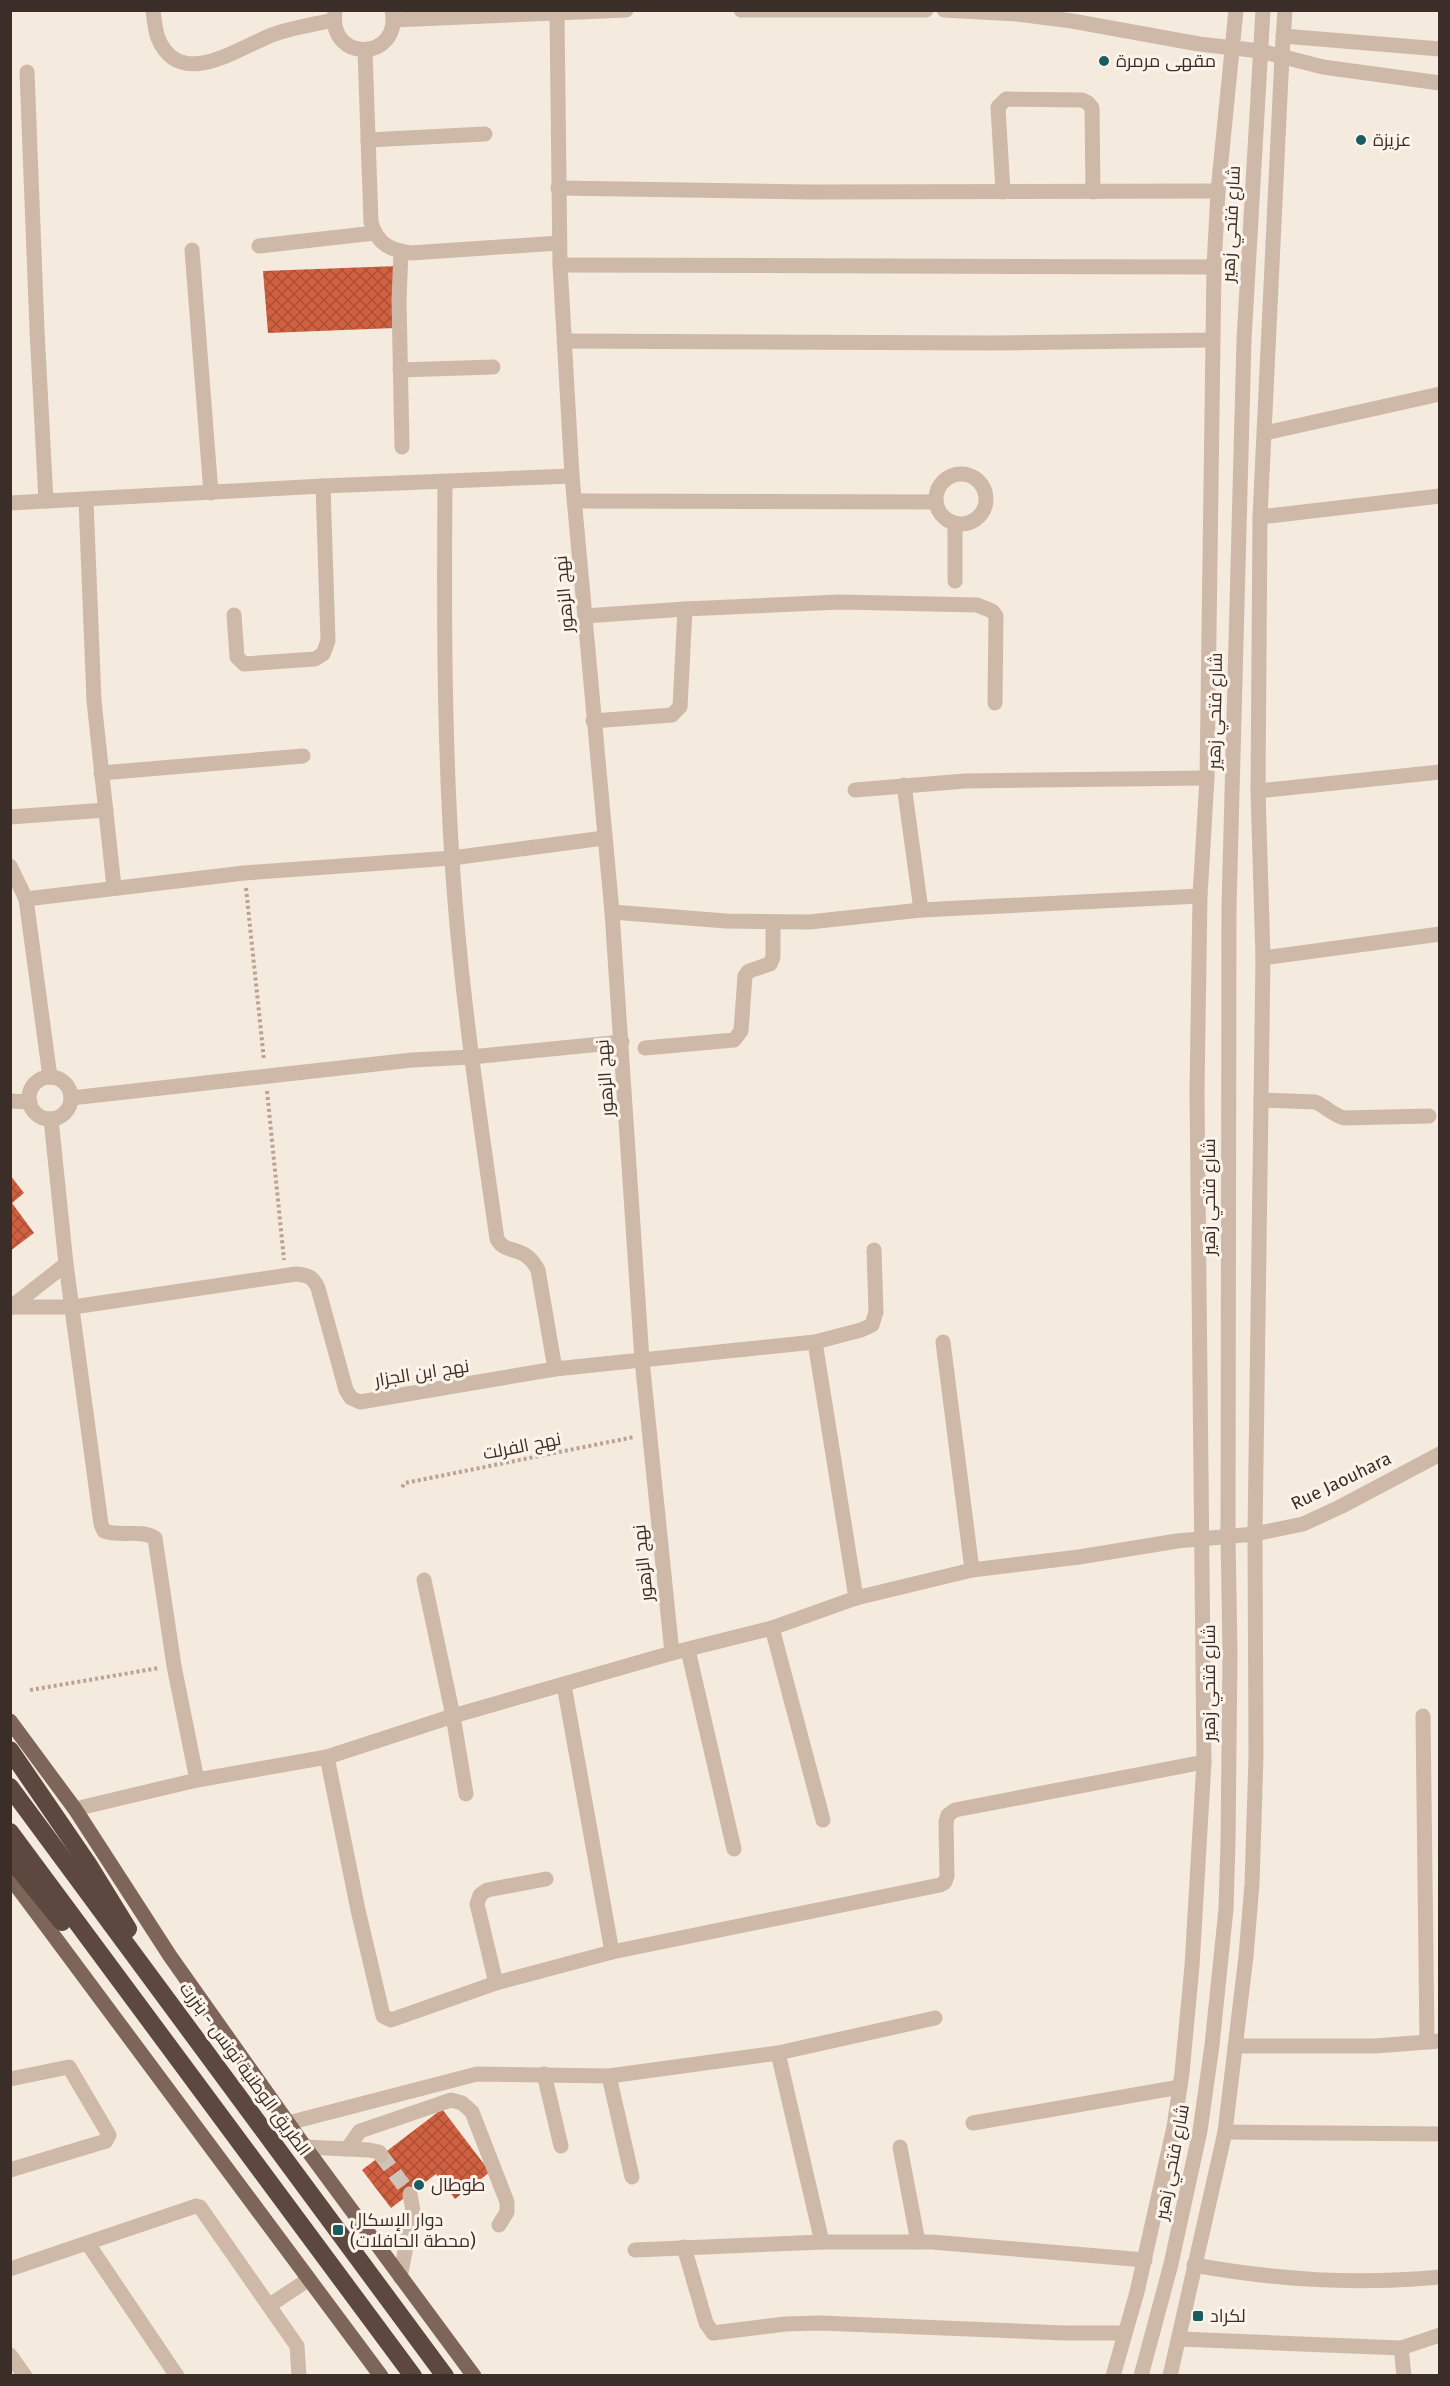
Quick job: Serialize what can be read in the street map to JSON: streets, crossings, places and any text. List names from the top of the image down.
{
  "streets": {
    "highway": ["الطريق الوطنية تونس - بنزرت"],
    "street": [
      "شارع فتحي زهير",
      "نهج الزهور",
      "نهج ابن الجزار",
      "Rue Jaouhara"
    ],
    "path": ["نهج الفرلت"]
  },
  "crossings": [
    ["شارع فتحي زهير", "Rue Jaouhara"],
    ["نهج الزهور", "نهج ابن الجزار"],
    ["نهج الزهور", "نهج الفرلت"],
    ["نهج الزهور", "Rue Jaouhara"]
  ],
  "places": {
    "other": ["مقهى مرمرة", "عزيزة", "طوطال"],
    "transit": ["دوار الإسكال (محطة الحافلات)", "لكراد"]
  }
}
